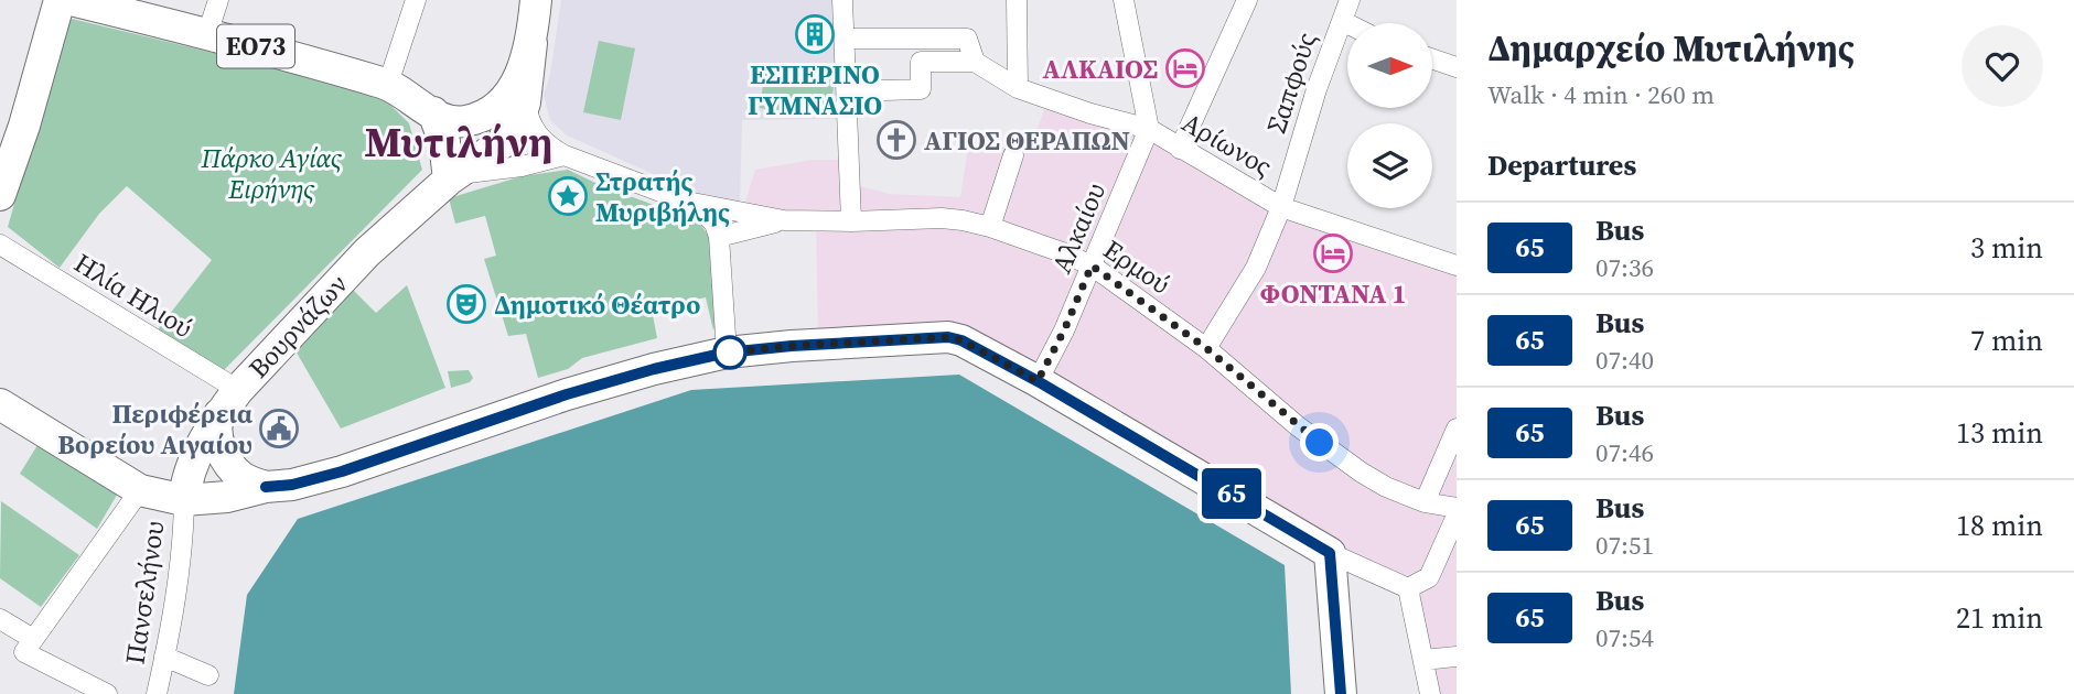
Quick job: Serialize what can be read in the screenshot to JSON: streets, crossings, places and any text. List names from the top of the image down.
{
  "streets": {
    "main road": ["ΕΟ73", "Βουρνάζων"],
    "street": [
      "Σαπφούς",
      "Αρίωνος",
      "Αλκαίου",
      "Ερμού",
      "Ηλία Ηλιού",
      "Πανσελήνου"
    ]
  },
  "crossings": [
    ["Σαπφούς", "Αρίωνος"],
    ["Σαπφούς", "Ερμού"],
    ["Αρίωνος", "Αλκαίου"],
    ["Αλκαίου", "Ερμού"],
    ["Ηλία Ηλιού", "Βουρνάζων"],
    ["Βουρνάζων", "Πανσελήνου"]
  ],
  "districts": ["Μυτιλήνη"],
  "parks": ["Πάρκο Αγίας Ειρήνης"],
  "places": {
    "building": ["ΕΣΠΕΡΙΝΟ ΓΥΜΝΑΣΙΟ"],
    "hotel": ["ΑΛΚΑΙΟΣ", "ΦΟΝΤΑΝΑ 1"],
    "church": ["ΑΓΙΟΣ ΘΕΡΑΠΩΝ"],
    "place": ["Στρατής Μυριβήλης"],
    "theatre": ["Δημοτικό Θέατρο"],
    "public building": ["Περιφέρεια Βορείου Αιγαίου"]
  },
  "lines": ["bus line 65"],
  "north": "right",
  "page": {
    "on_map": "65",
    "heading": [
      ["Δημαρχείο Μυτιλήνης", "Walk · 4 min · 260 m"],
      "Departures"
    ],
    "list": [
      {
        "mark": "65",
        "name": "Bus",
        "note": "07:36",
        "value": "3 min"
      },
      {
        "mark": "65",
        "name": "Bus",
        "note": "07:40",
        "value": "7 min"
      },
      {
        "mark": "65",
        "name": "Bus",
        "note": "07:46",
        "value": "13 min"
      },
      {
        "mark": "65",
        "name": "Bus",
        "note": "07:51",
        "value": "18 min"
      },
      {
        "mark": "65",
        "name": "Bus",
        "note": "07:54",
        "value": "21 min"
      }
    ]
  }
}
